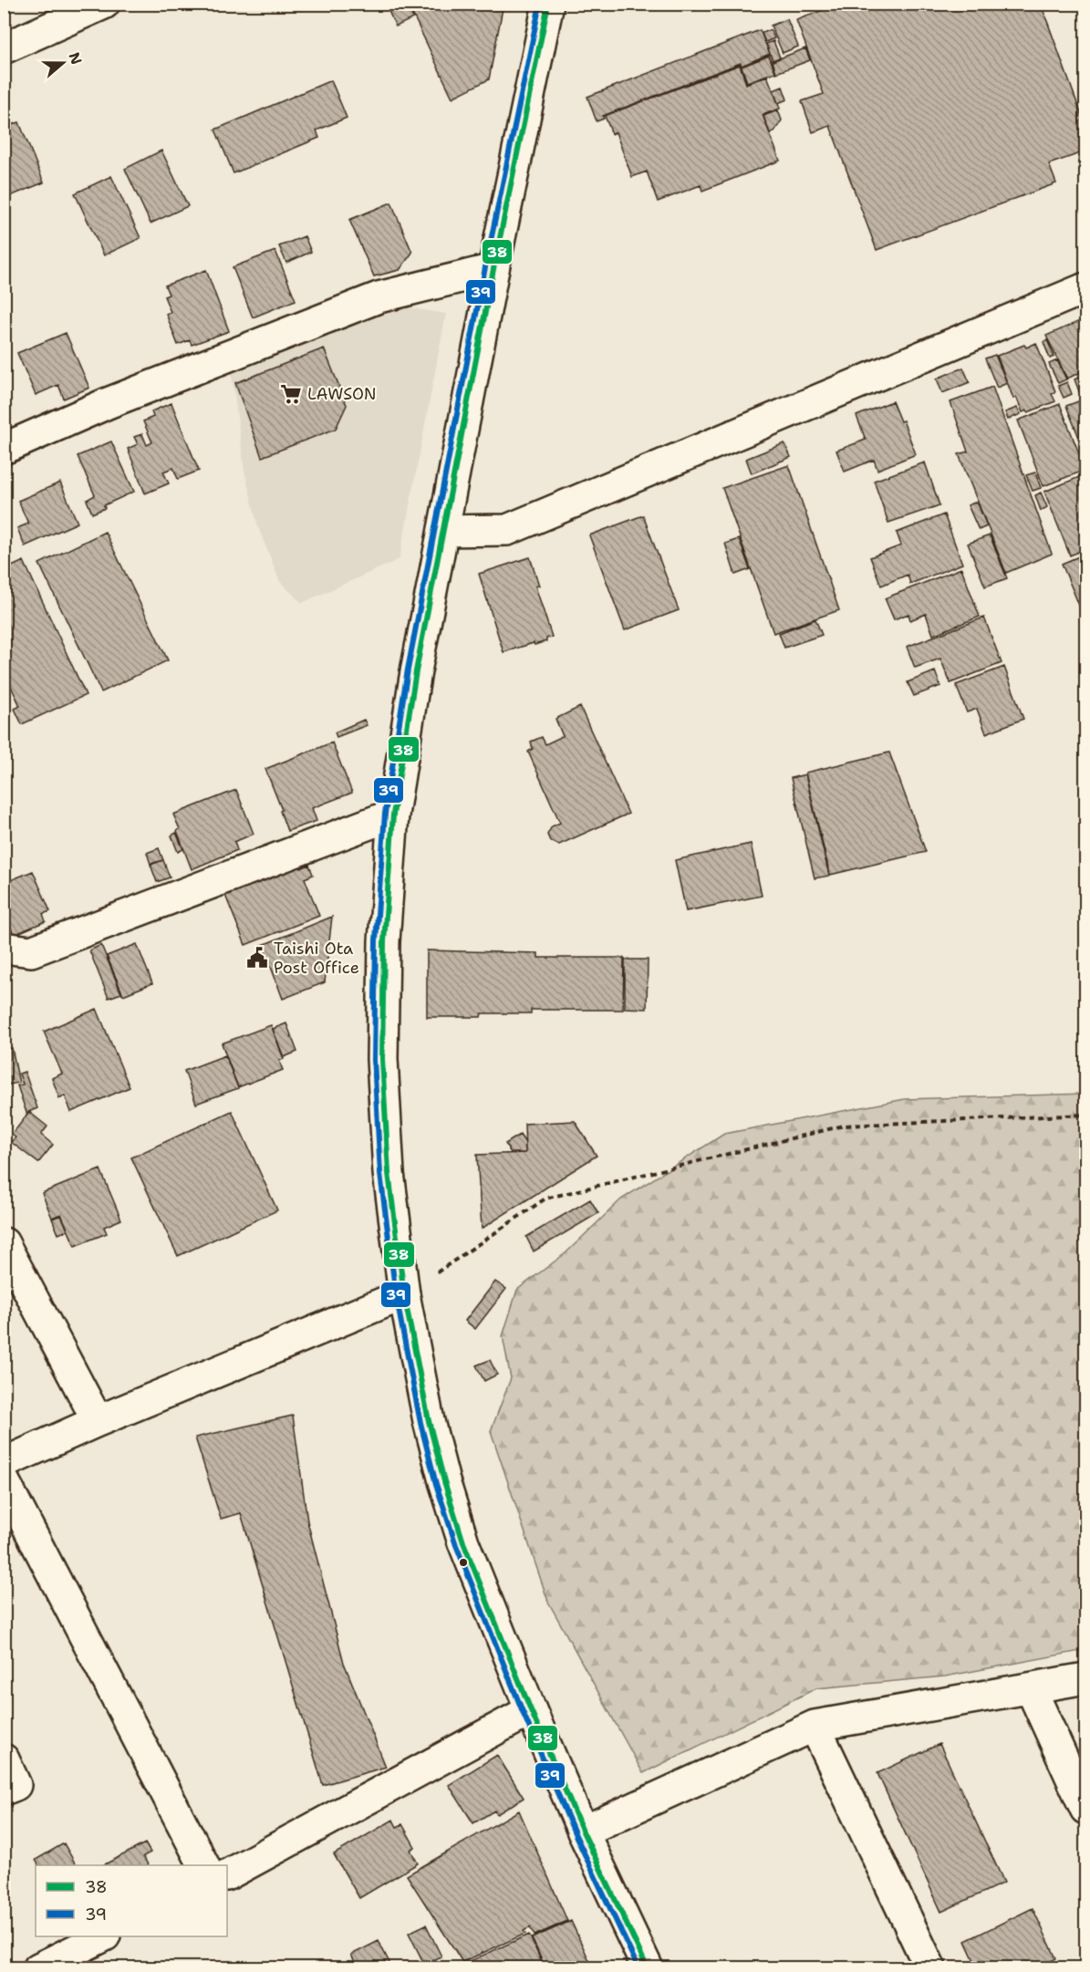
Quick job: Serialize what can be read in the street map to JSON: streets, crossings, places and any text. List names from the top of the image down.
{
  "places": {
    "supermarket": ["LAWSON"],
    "public building": ["Taishi Ota Post Office"]
  },
  "lines": ["transit line 38", "transit line 39"],
  "legend": ["38", "39"],
  "north": "right"
}
